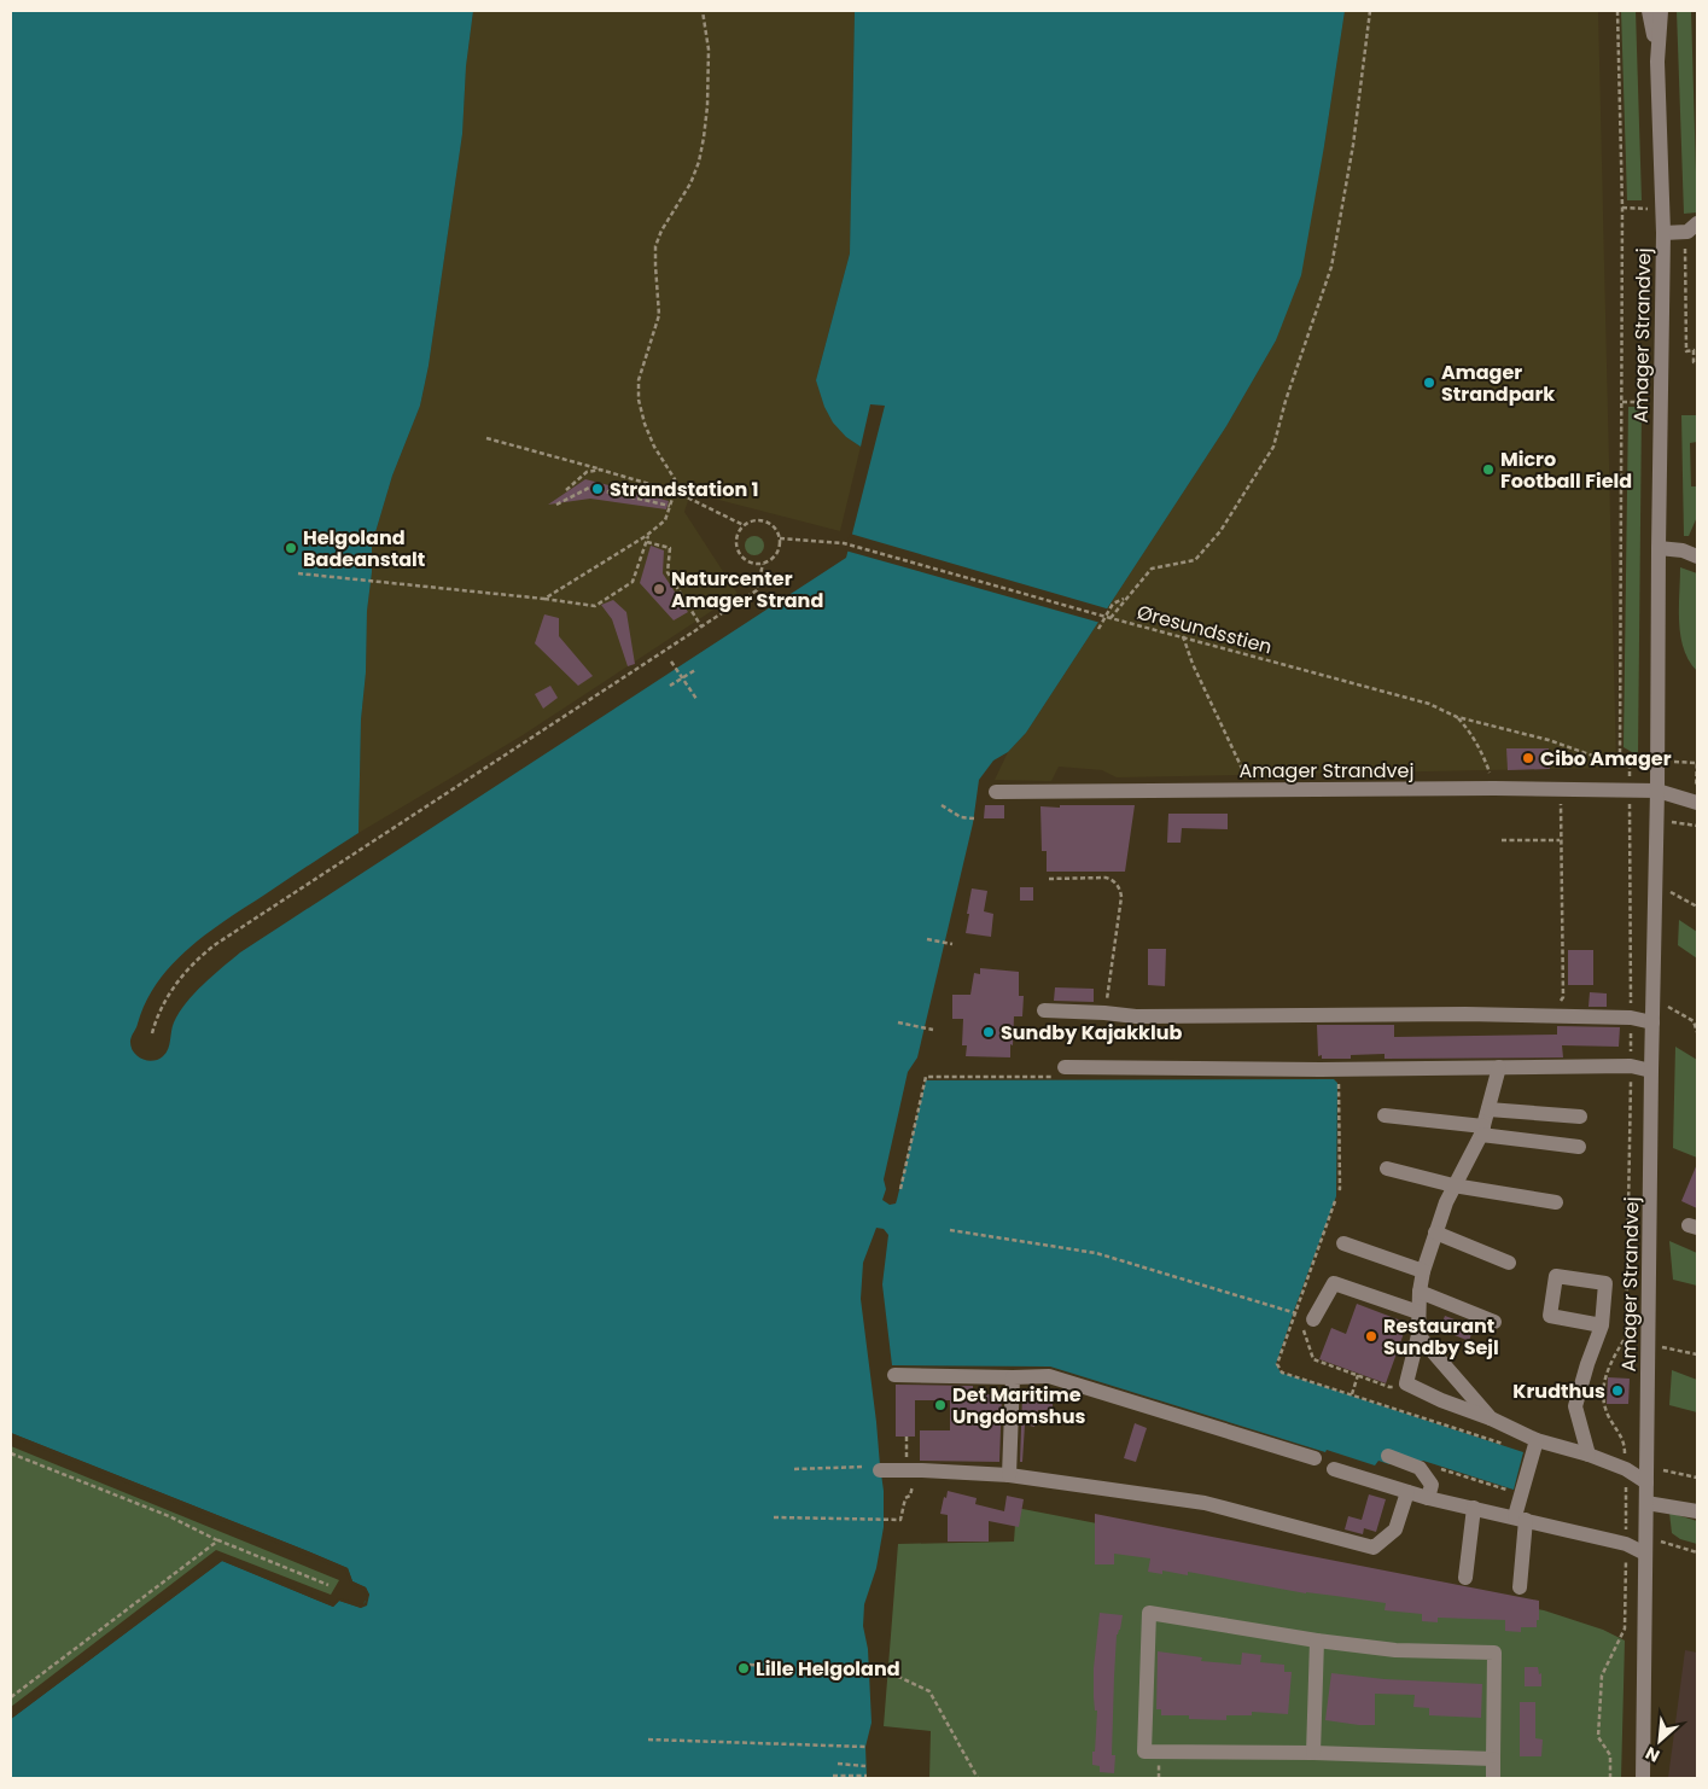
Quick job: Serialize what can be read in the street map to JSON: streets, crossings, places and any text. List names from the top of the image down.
{
  "streets": {
    "street": ["Amager Strandvej"],
    "path": ["Øresundsstien"]
  },
  "crossings": [
    ["Amager Strandvej", "Øresundsstien"]
  ],
  "places": [
    "Amager Strandpark",
    "Micro Football Field",
    "Strandstation 1",
    "Helgoland Badeanstalt",
    "Naturcenter Amager Strand",
    "Cibo Amager",
    "Sundby Kajakklub",
    "Restaurant Sundby Sejl",
    "Krudthus",
    "Det Maritime Ungdomshus",
    "Lille Helgoland"
  ],
  "north": "bottom left"
}
